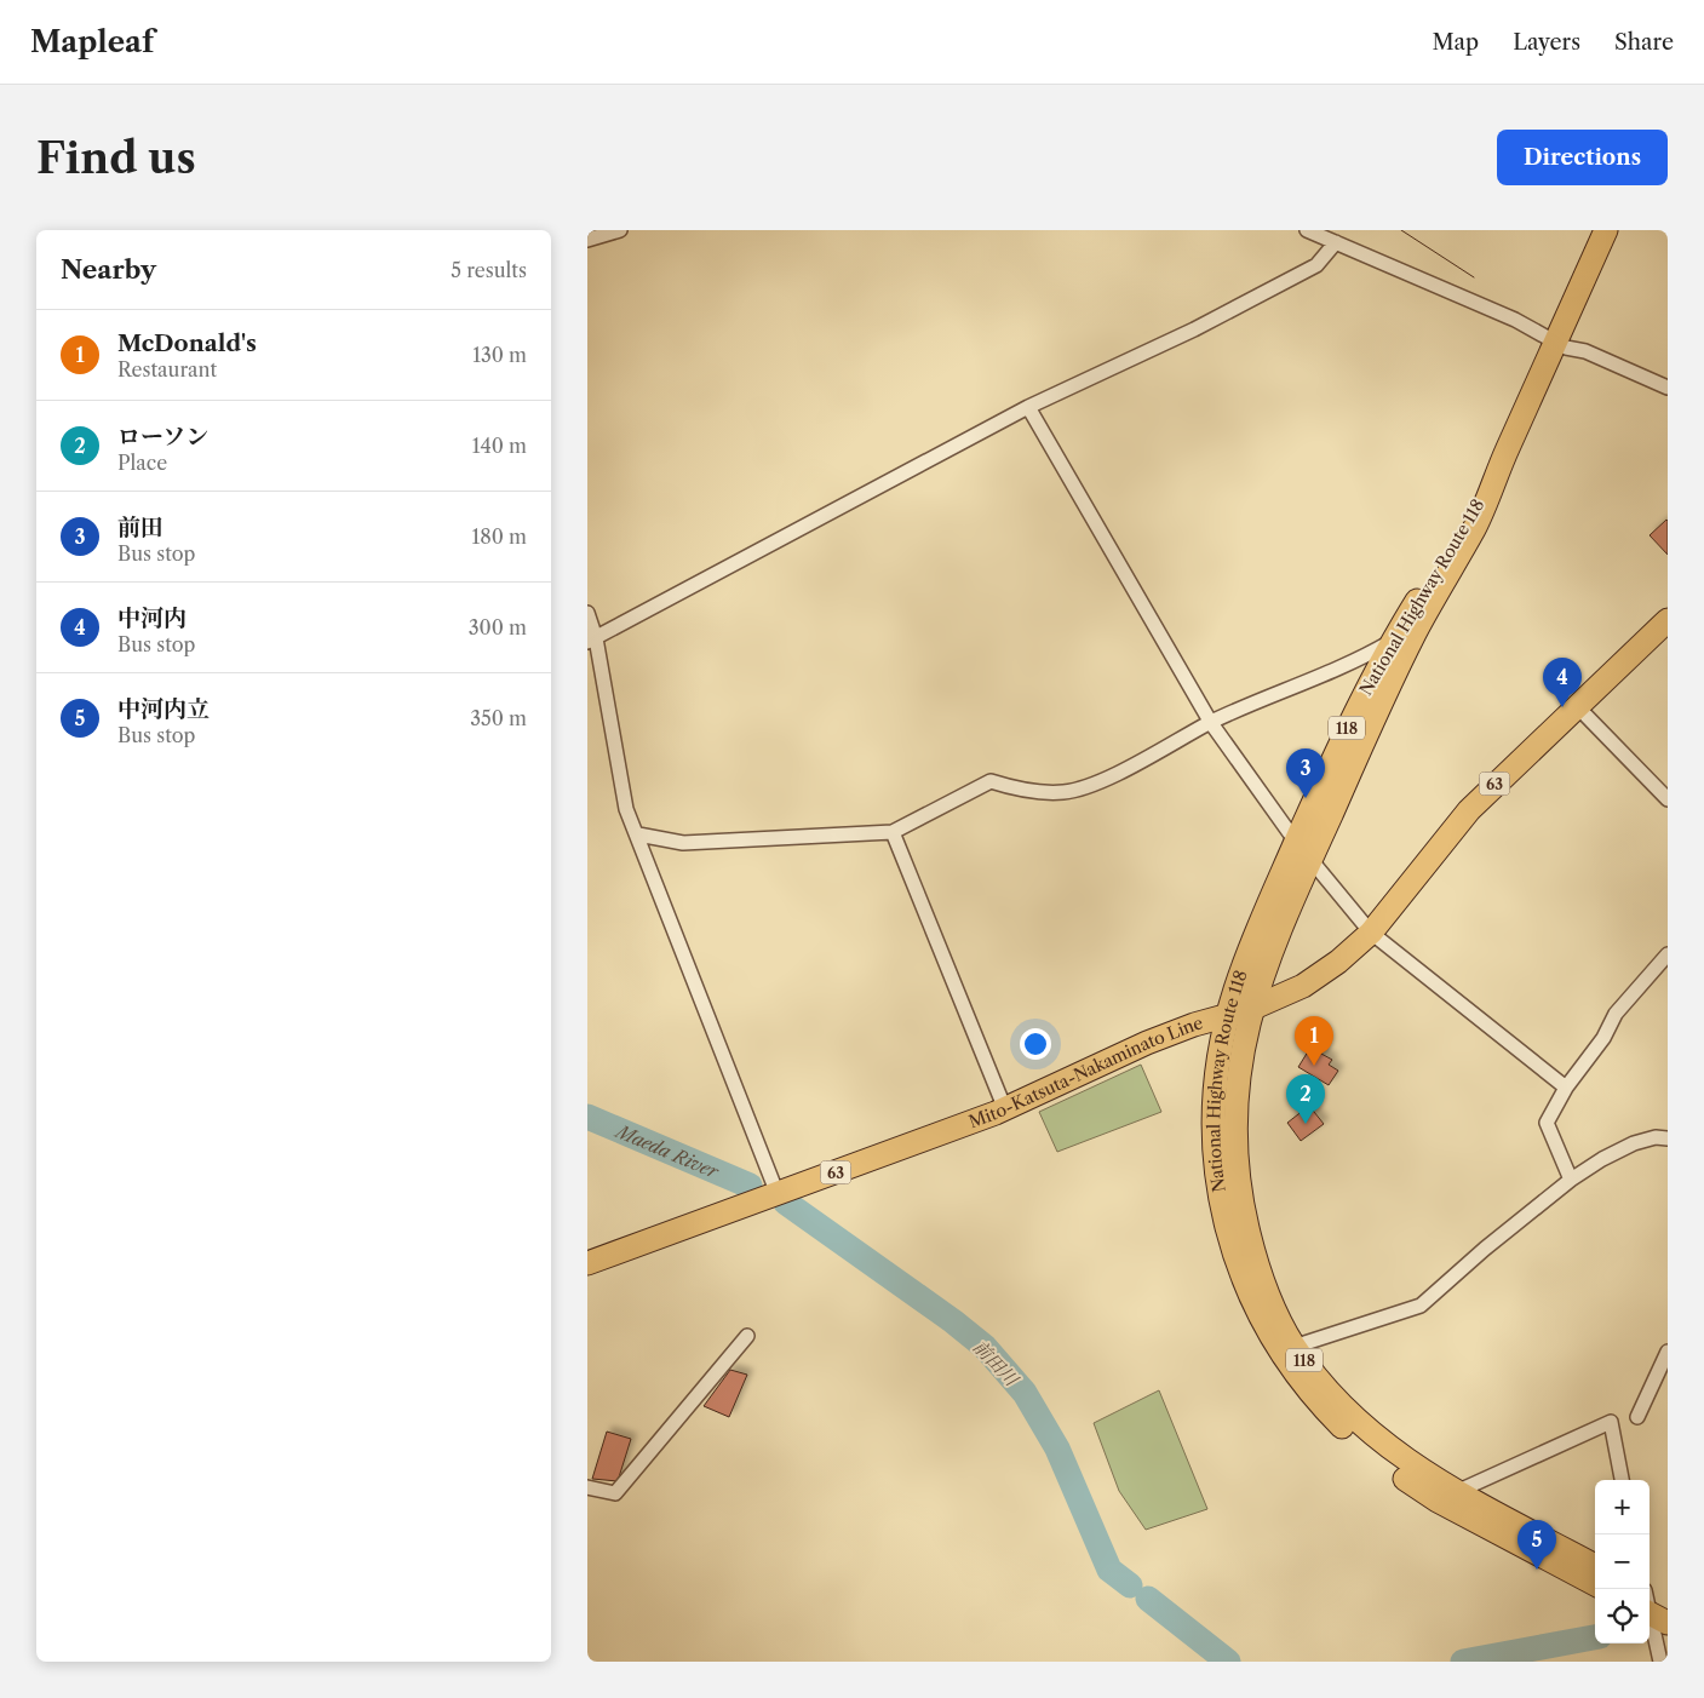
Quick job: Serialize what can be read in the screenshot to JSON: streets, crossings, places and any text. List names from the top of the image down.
{
  "streets": {
    "main road": [
      "National Highway Route 118",
      "118",
      "63",
      "Mito-Katsuta-Nakaminato Line"
    ]
  },
  "crossings": [
    ["National Highway Route 118", "Mito-Katsuta-Nakaminato Line"]
  ],
  "water": ["Maeda River", "前田川"],
  "page": {
    "header": "Mapleaf",
    "nav": ["Map", "Layers", "Share"],
    "buttons": "Directions",
    "title": "Find us",
    "heading": ["Nearby", "5 results"],
    "list": [
      {
        "mark": "1",
        "name": "McDonald's",
        "note": "Restaurant",
        "value": "130 m"
      },
      {
        "mark": "2",
        "name": "ローソン",
        "note": "Place",
        "value": "140 m"
      },
      {
        "mark": "3",
        "name": "前田",
        "note": "Bus stop",
        "value": "180 m"
      },
      {
        "mark": "4",
        "name": "中河内",
        "note": "Bus stop",
        "value": "300 m"
      },
      {
        "mark": "5",
        "name": "中河内立",
        "note": "Bus stop",
        "value": "350 m"
      }
    ],
    "pins": [
      "4",
      "3",
      "1",
      "2",
      "5"
    ],
    "map_buttons": ["+", "−"]
  }
}
